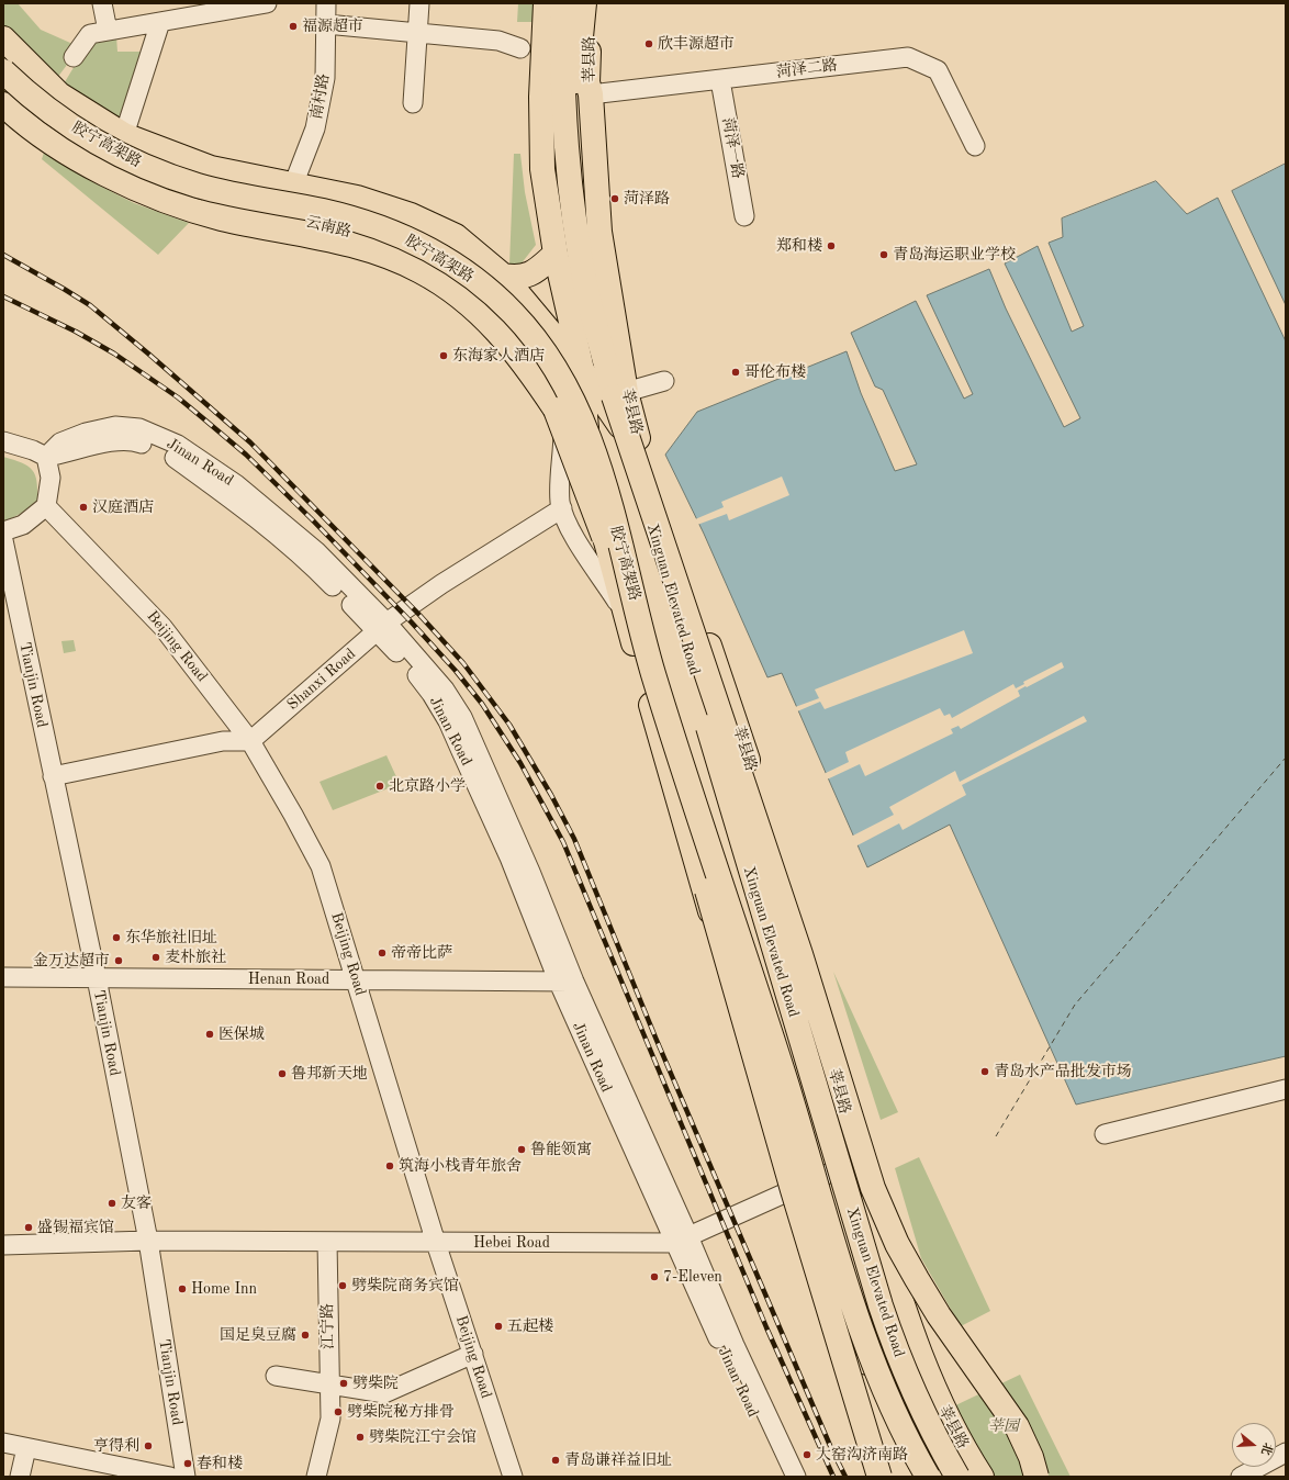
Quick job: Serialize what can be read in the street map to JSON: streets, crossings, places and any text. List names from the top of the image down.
{
  "streets": {
    "main road": [
      "莘县路",
      "胶宁高架路",
      "云南路",
      "Xinguan Elevated Road"
    ],
    "street": [
      "菏泽二路",
      "南村路",
      "菏泽一路",
      "Jinan Road",
      "Beijing Road",
      "Shanxi Road",
      "Tianjin Road",
      "Henan Road",
      "Hebei Road",
      "江宁路"
    ]
  },
  "crossings": [
    ["莘县路", "菏泽二路"],
    ["莘县路", "Xinguan Elevated Road"],
    ["莘县路", "Hebei Road"],
    ["菏泽二路", "菏泽一路"],
    ["南村路", "云南路"],
    ["胶宁高架路", "Xinguan Elevated Road"],
    ["Jinan Road", "Shanxi Road"],
    ["Jinan Road", "Henan Road"],
    ["Jinan Road", "Hebei Road"],
    ["Beijing Road", "Shanxi Road"],
    ["Beijing Road", "Henan Road"],
    ["Beijing Road", "Hebei Road"],
    ["Tianjin Road", "Henan Road"],
    ["Tianjin Road", "Hebei Road"],
    ["Hebei Road", "江宁路"]
  ],
  "parks": ["莘园"],
  "places": [
    "福源超市",
    "欣丰源超市",
    "菏泽路",
    "郑和楼",
    "青岛海运职业学校",
    "东海家人酒店",
    "哥伦布楼",
    "汉庭酒店",
    "北京路小学",
    "东华旅社旧址",
    "帝帝比萨",
    "麦朴旅社",
    "金万达超市",
    "医保城",
    "青岛水产品批发市场",
    "鲁邦新天地",
    "鲁能领寓",
    "筑海小栈青年旅舍",
    "友客",
    "盛锡福宾馆",
    "7-Eleven",
    "劈柴院商务宾馆",
    "Home Inn",
    "五起楼",
    "国足臭豆腐",
    "劈柴院",
    "劈柴院秘方排骨",
    "劈柴院江宁会馆",
    "亨得利",
    "大窑沟济南路",
    "青岛谦祥益旧址",
    "春和楼"
  ],
  "north": "right"
}
